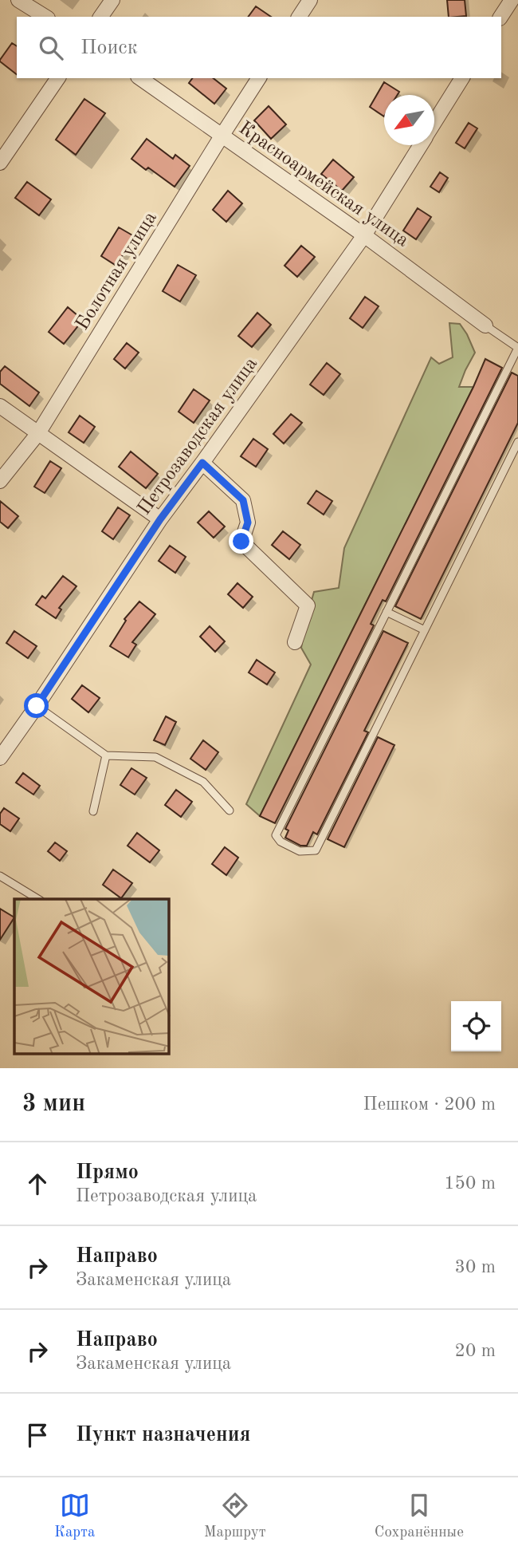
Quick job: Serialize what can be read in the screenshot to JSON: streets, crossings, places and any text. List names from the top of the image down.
{
  "streets": {
    "street": ["Красноармейская улица", "Болотная улица", "Петрозаводская улица"]
  },
  "crossings": [
    ["Красноармейская улица", "Болотная улица"],
    ["Красноармейская улица", "Петрозаводская улица"]
  ],
  "north": "bottom left",
  "page": {
    "search": "Поиск",
    "heading": ["3 мин", "Пешком · 200 m"],
    "list": [
      ["Прямо", "Петрозаводская улица", "150 m"],
      ["Направо", "Закаменская улица", "30 m"],
      ["Направо", "Закаменская улица", "20 m"],
      "Пункт назначения"
    ],
    "nav": ["Карта", "Маршрут", "Сохранённые"]
  }
}
